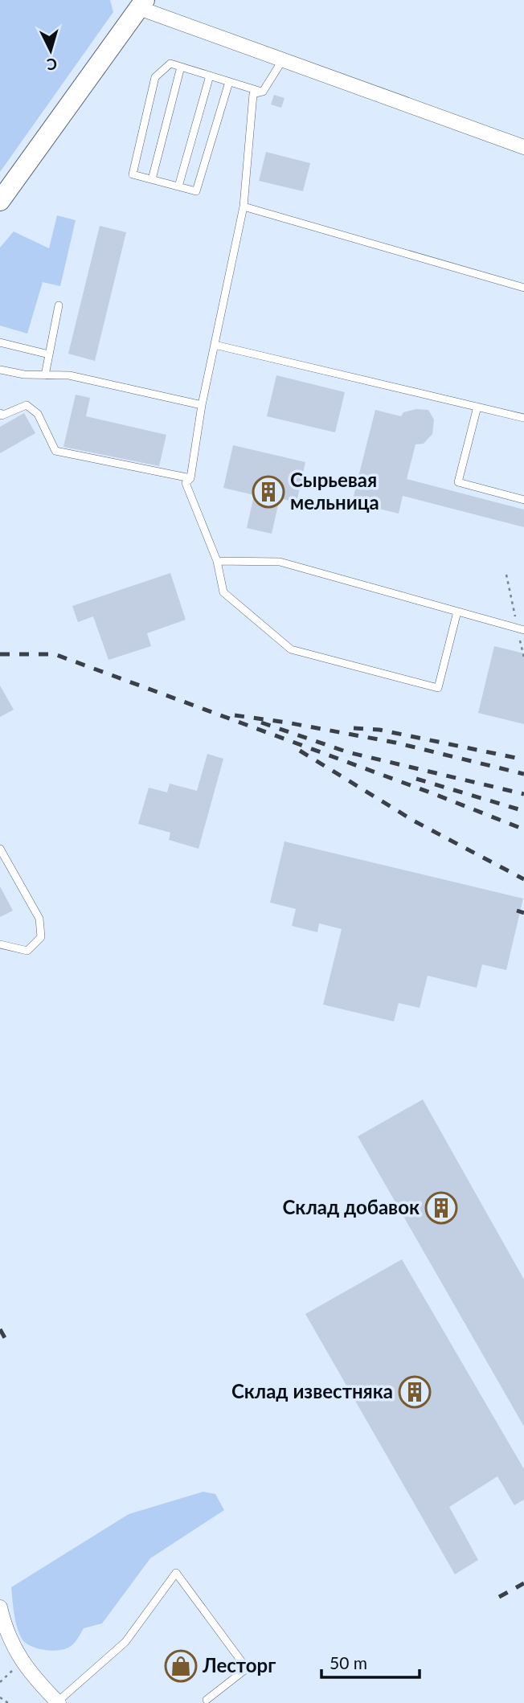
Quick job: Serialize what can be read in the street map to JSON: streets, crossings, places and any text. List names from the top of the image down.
{
  "places": {
    "building": ["Сырьевая мельница", "Склад добавок", "Склад известняка"],
    "shop": ["Лесторг"]
  },
  "scale_bar": "50 m",
  "north": "bottom"
}
